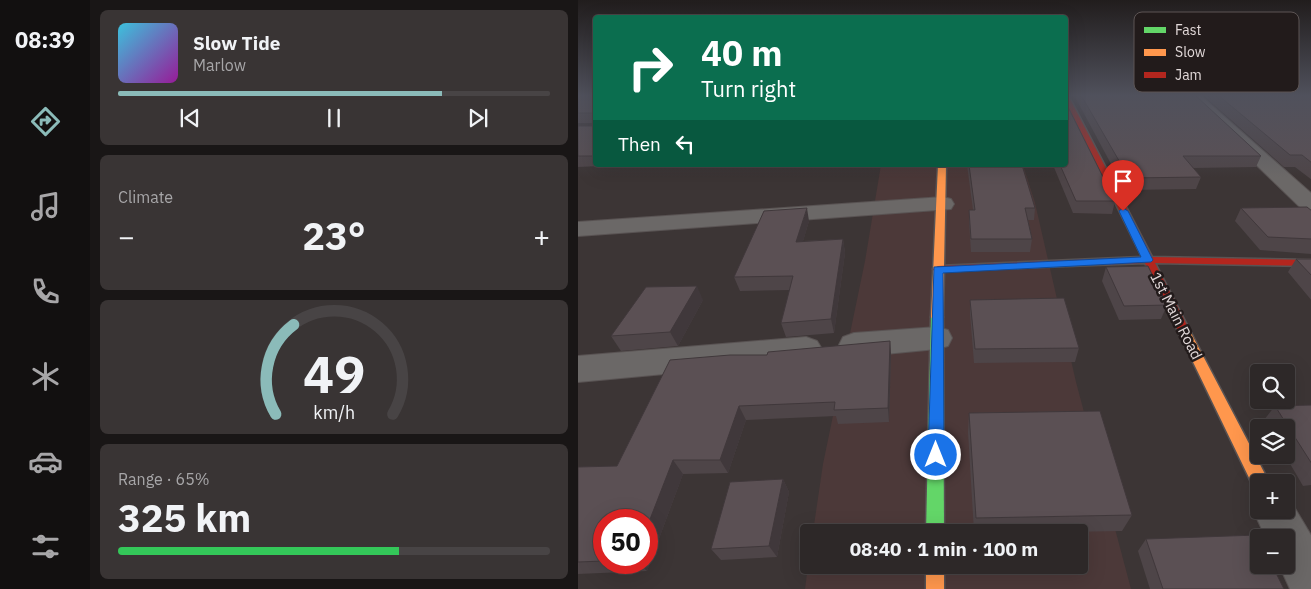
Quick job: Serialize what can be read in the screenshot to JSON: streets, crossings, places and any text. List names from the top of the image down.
{
  "streets": {
    "street": ["1st Main Road"]
  },
  "legend": ["Fast", "Slow", "Jam"],
  "page": {
    "tabs": "08:39",
    "turn": ["40 m", "Turn right"],
    "song": ["Slow Tide", "Marlow"],
    "then": "Then",
    "tile": [
      "Climate",
      ["Range · 65%", "325 km"]
    ],
    "heat": ["−", "23°", "+"],
    "map_buttons": ["+", "−"],
    "limit": "50",
    "trip": "08:40 · 1 min · 100 m",
    "gauge": ["49", "km/h"]
  }
}
